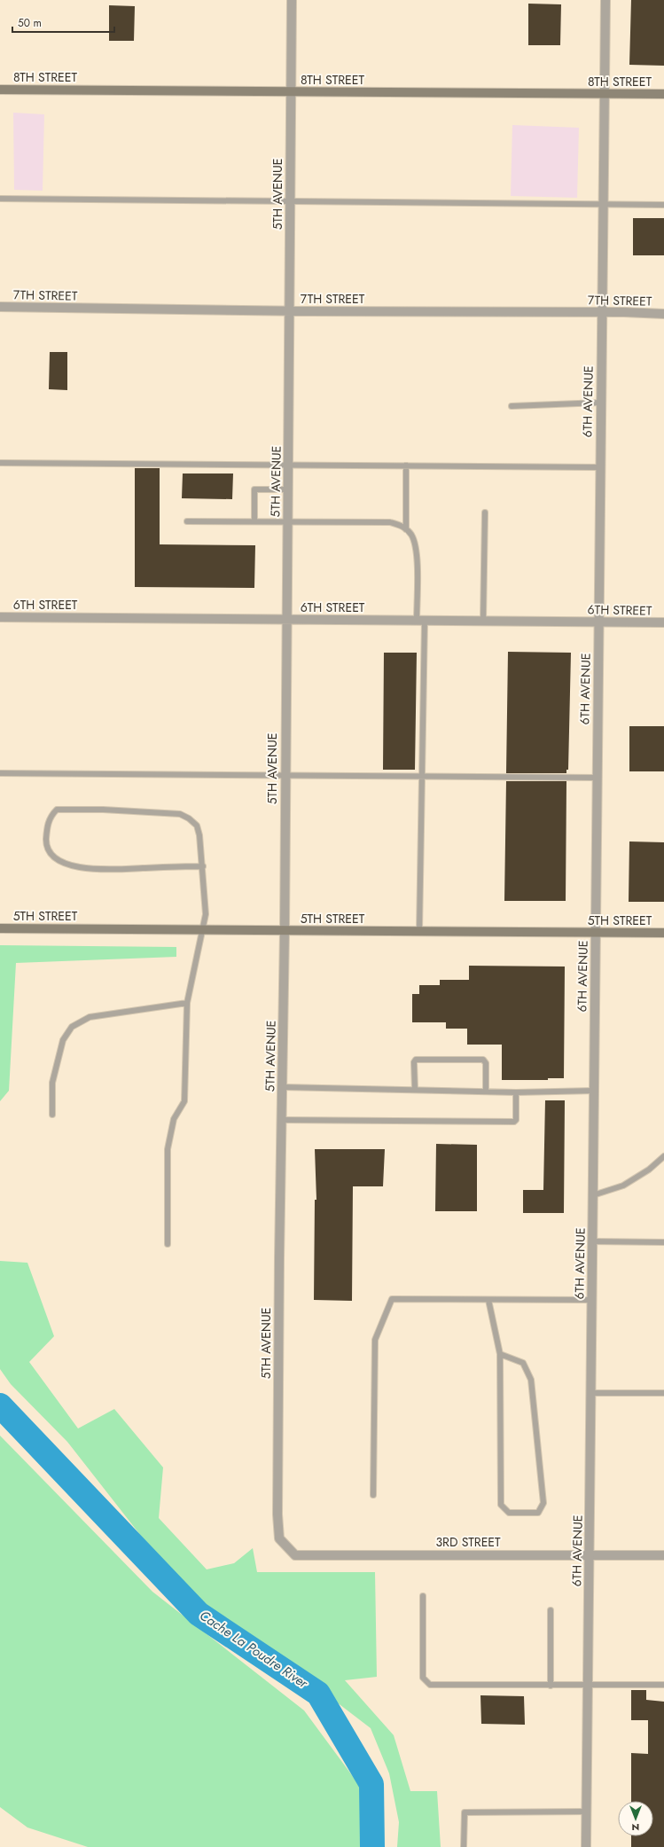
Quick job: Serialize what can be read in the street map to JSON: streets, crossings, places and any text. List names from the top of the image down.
{
  "streets": {
    "main road": ["8TH STREET", "5TH STREET"],
    "street": [
      "5TH AVENUE",
      "7TH STREET",
      "6TH AVENUE",
      "6TH STREET",
      "3RD STREET"
    ]
  },
  "crossings": [
    ["8TH STREET", "5TH AVENUE"],
    ["8TH STREET", "6TH AVENUE"],
    ["5TH AVENUE", "7TH STREET"],
    ["5TH AVENUE", "6TH STREET"],
    ["5TH AVENUE", "5TH STREET"],
    ["5TH AVENUE", "3RD STREET"],
    ["7TH STREET", "6TH AVENUE"],
    ["6TH AVENUE", "6TH STREET"],
    ["6TH AVENUE", "5TH STREET"],
    ["6TH AVENUE", "3RD STREET"]
  ],
  "water": ["Cache La Poudre River"],
  "scale_bar": "50 m",
  "north": "bottom"
}
